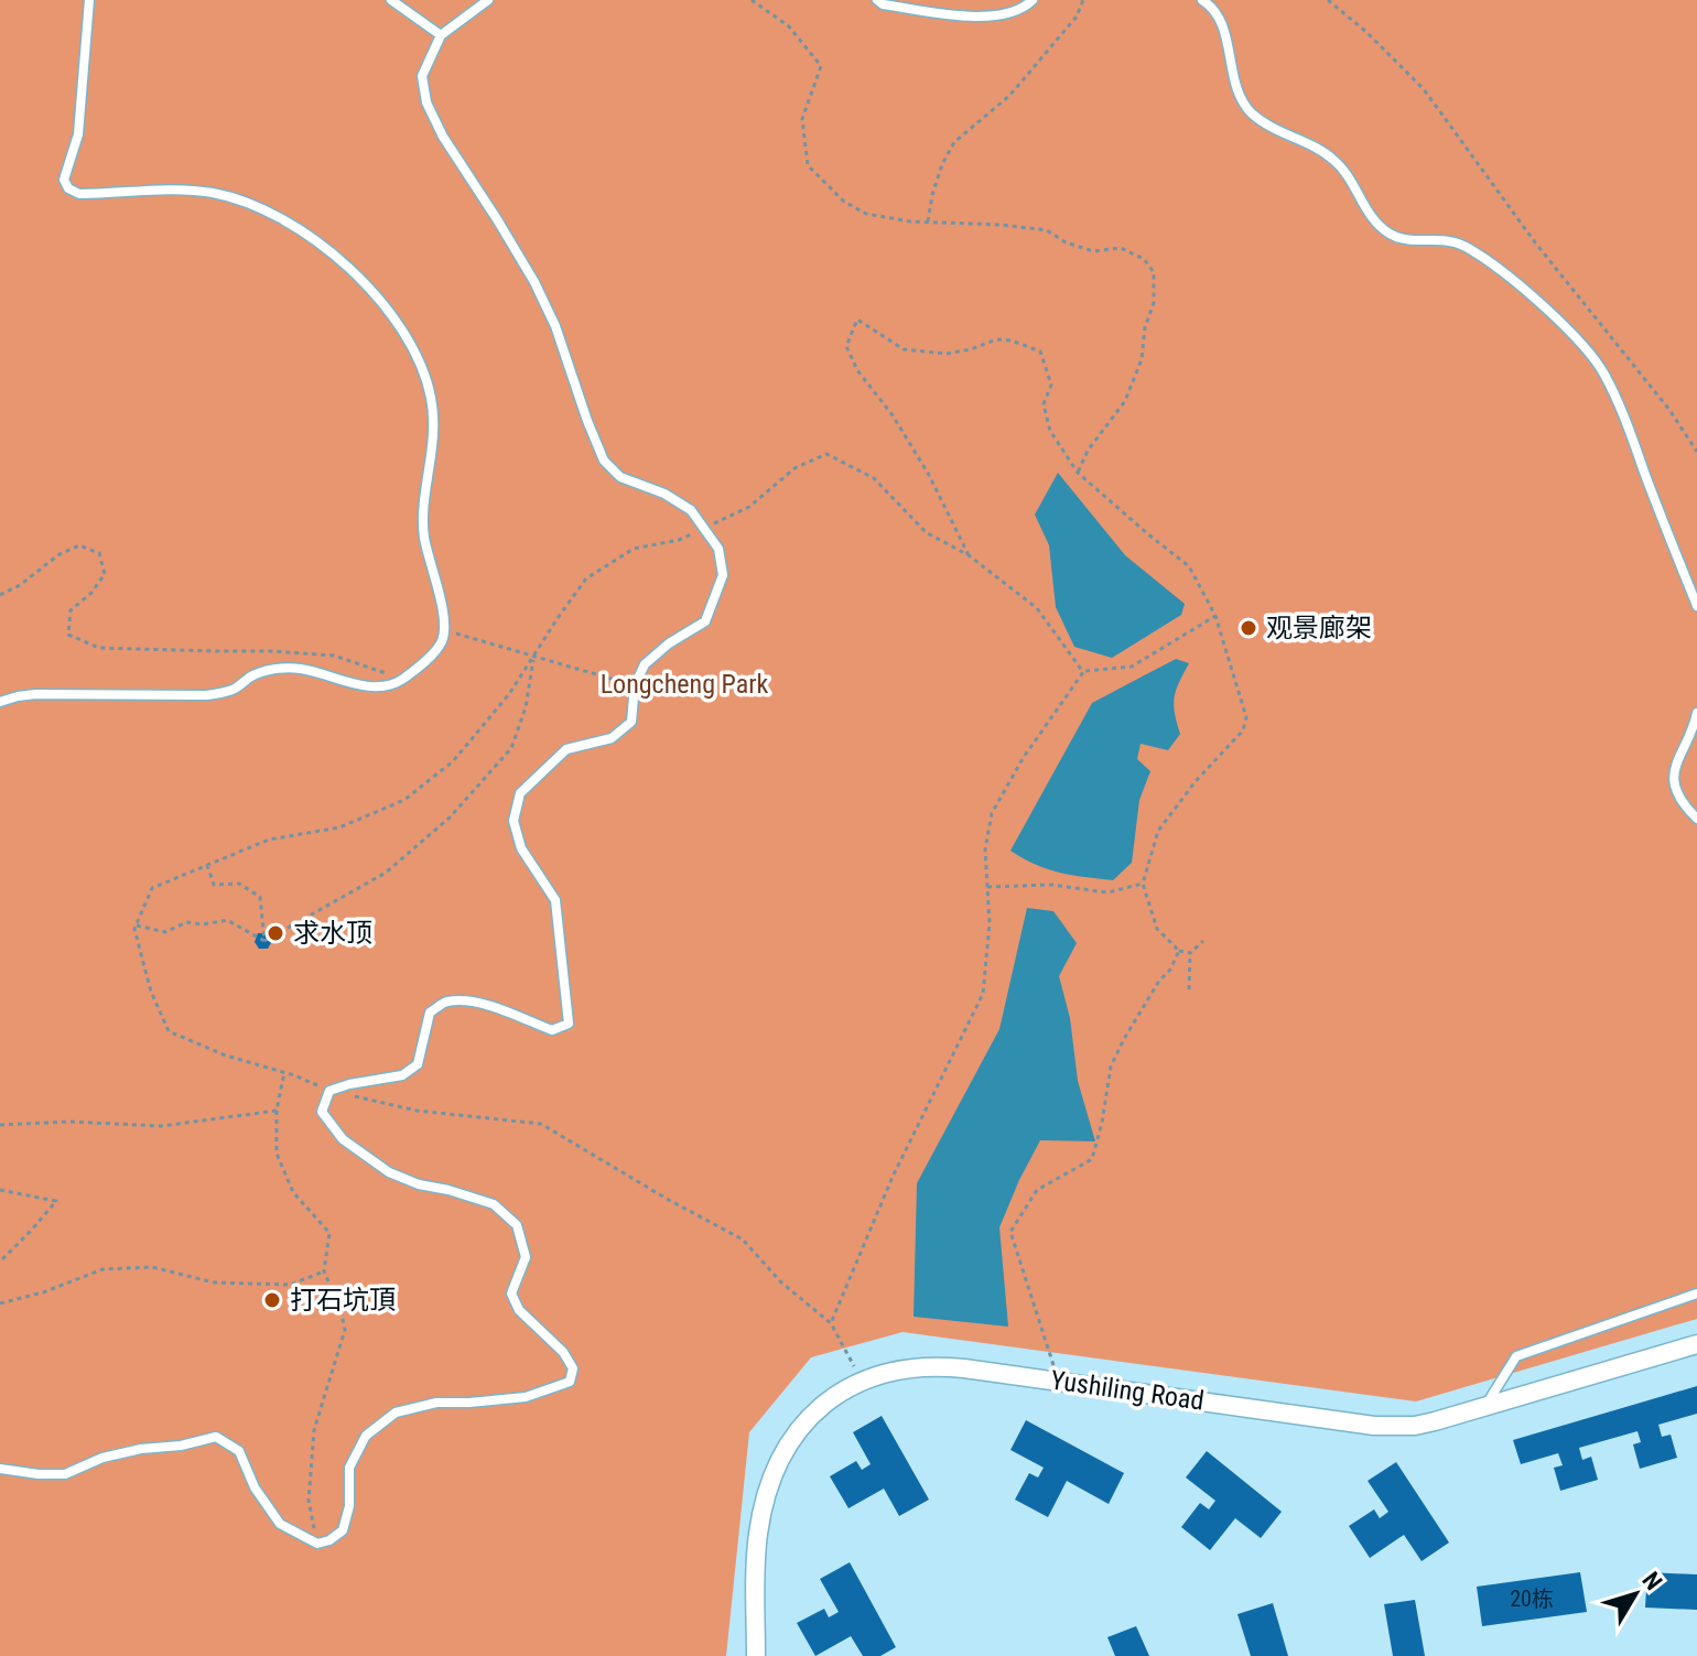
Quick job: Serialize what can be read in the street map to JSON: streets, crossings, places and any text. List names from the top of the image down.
{
  "streets": {
    "street": ["Yushiling Road"]
  },
  "parks": ["Longcheng Park"],
  "places": ["观景廊架", "求水顶", "打石坑頂"],
  "house_numbers": ["20栋"],
  "north": "top right"
}
